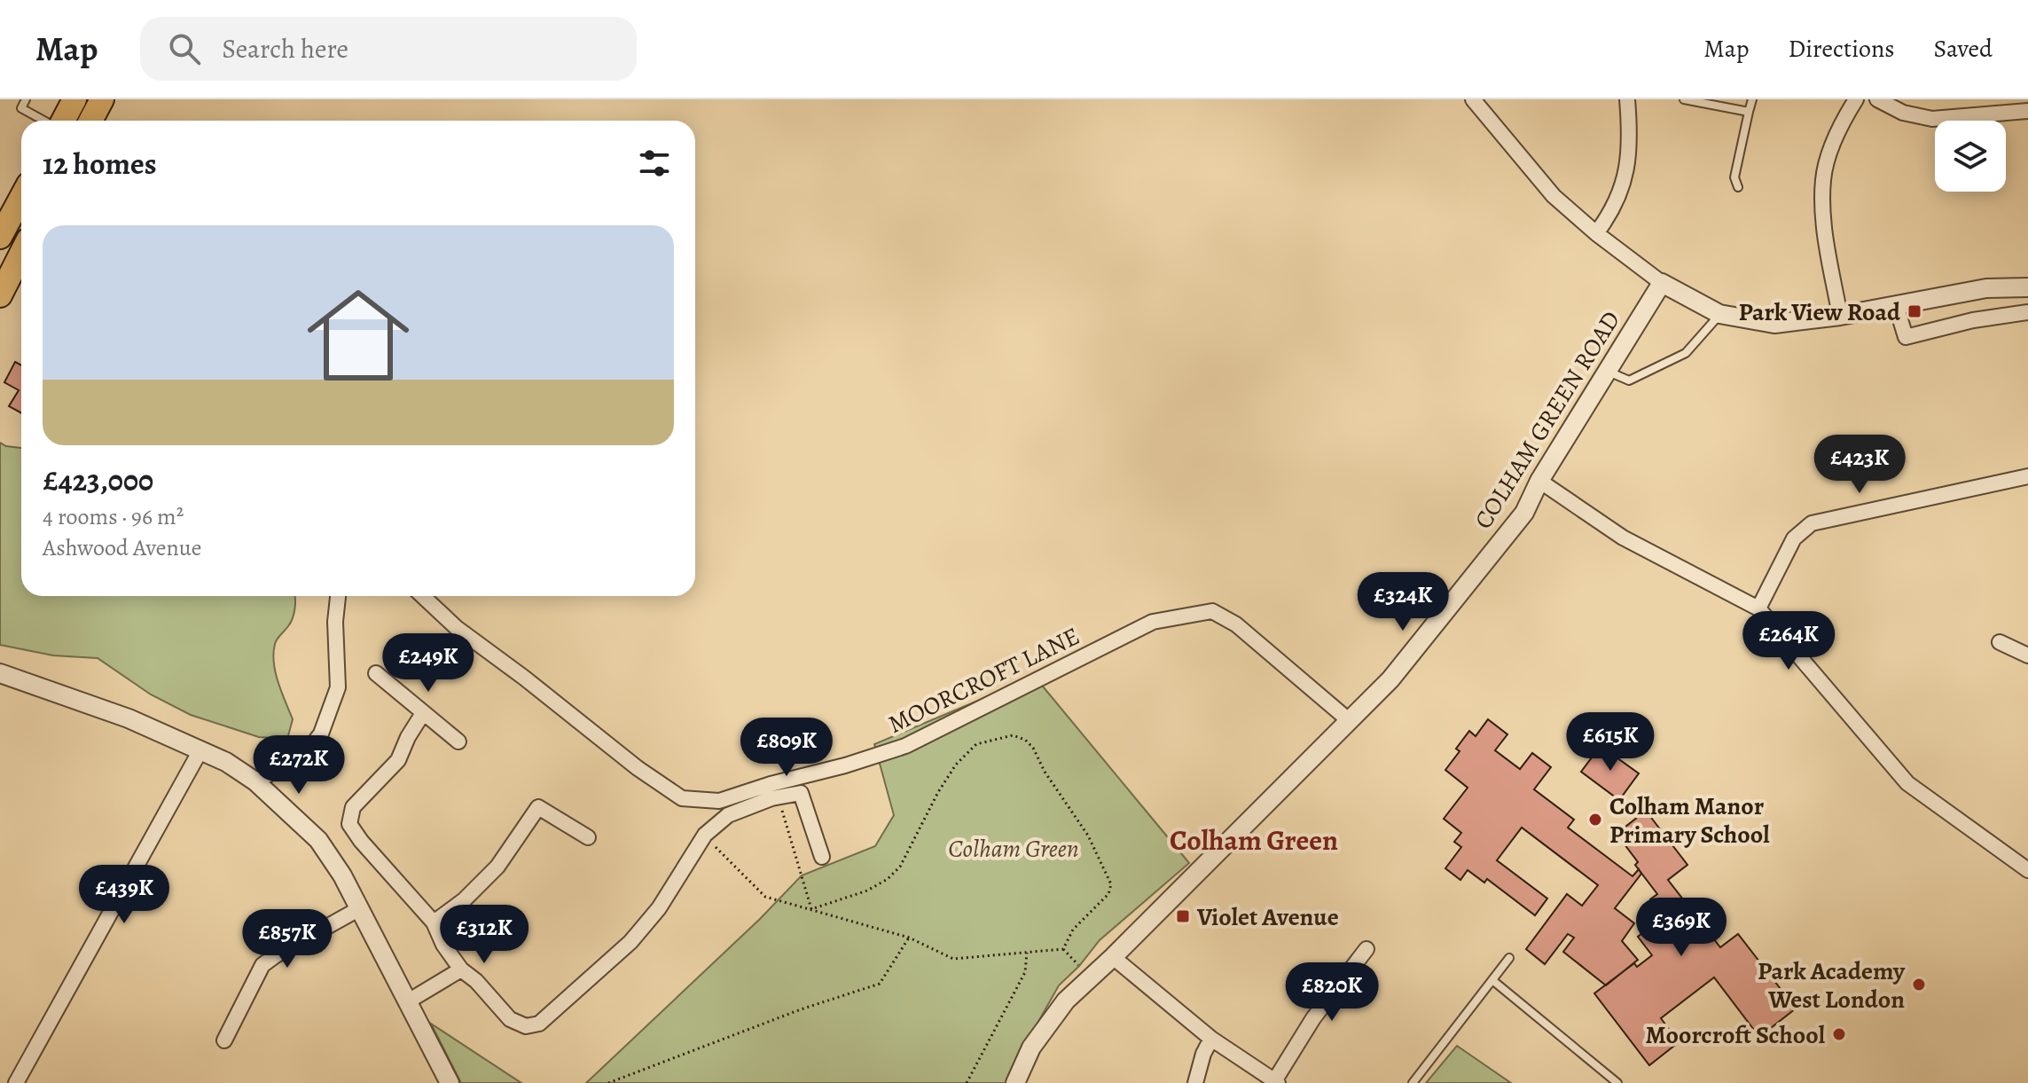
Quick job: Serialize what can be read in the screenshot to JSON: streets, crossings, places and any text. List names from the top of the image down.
{
  "streets": {
    "street": ["COLHAM GREEN ROAD", "MOORCROFT LANE"]
  },
  "crossings": [
    ["COLHAM GREEN ROAD", "MOORCROFT LANE"]
  ],
  "districts": ["Colham Green"],
  "parks": ["Colham Green"],
  "places": {
    "transit": ["Park View Road", "Violet Avenue"],
    "other": ["Colham Manor Primary School", "Park Academy West London", "Moorcroft School"]
  },
  "page": {
    "header": "Map",
    "search": "Search here",
    "nav": ["Map", "Directions", "Saved"],
    "heading": "12 homes",
    "list": [
      {
        "name": "£423,000",
        "note": "4 rooms · 96 m² · Ashwood Avenue"
      }
    ],
    "price": [
      "£423K",
      "£324K",
      "£264K",
      "£249K",
      "£615K",
      "£809K",
      "£272K",
      "£439K",
      "£369K",
      "£312K",
      "£857K",
      "£820K"
    ]
  }
}
